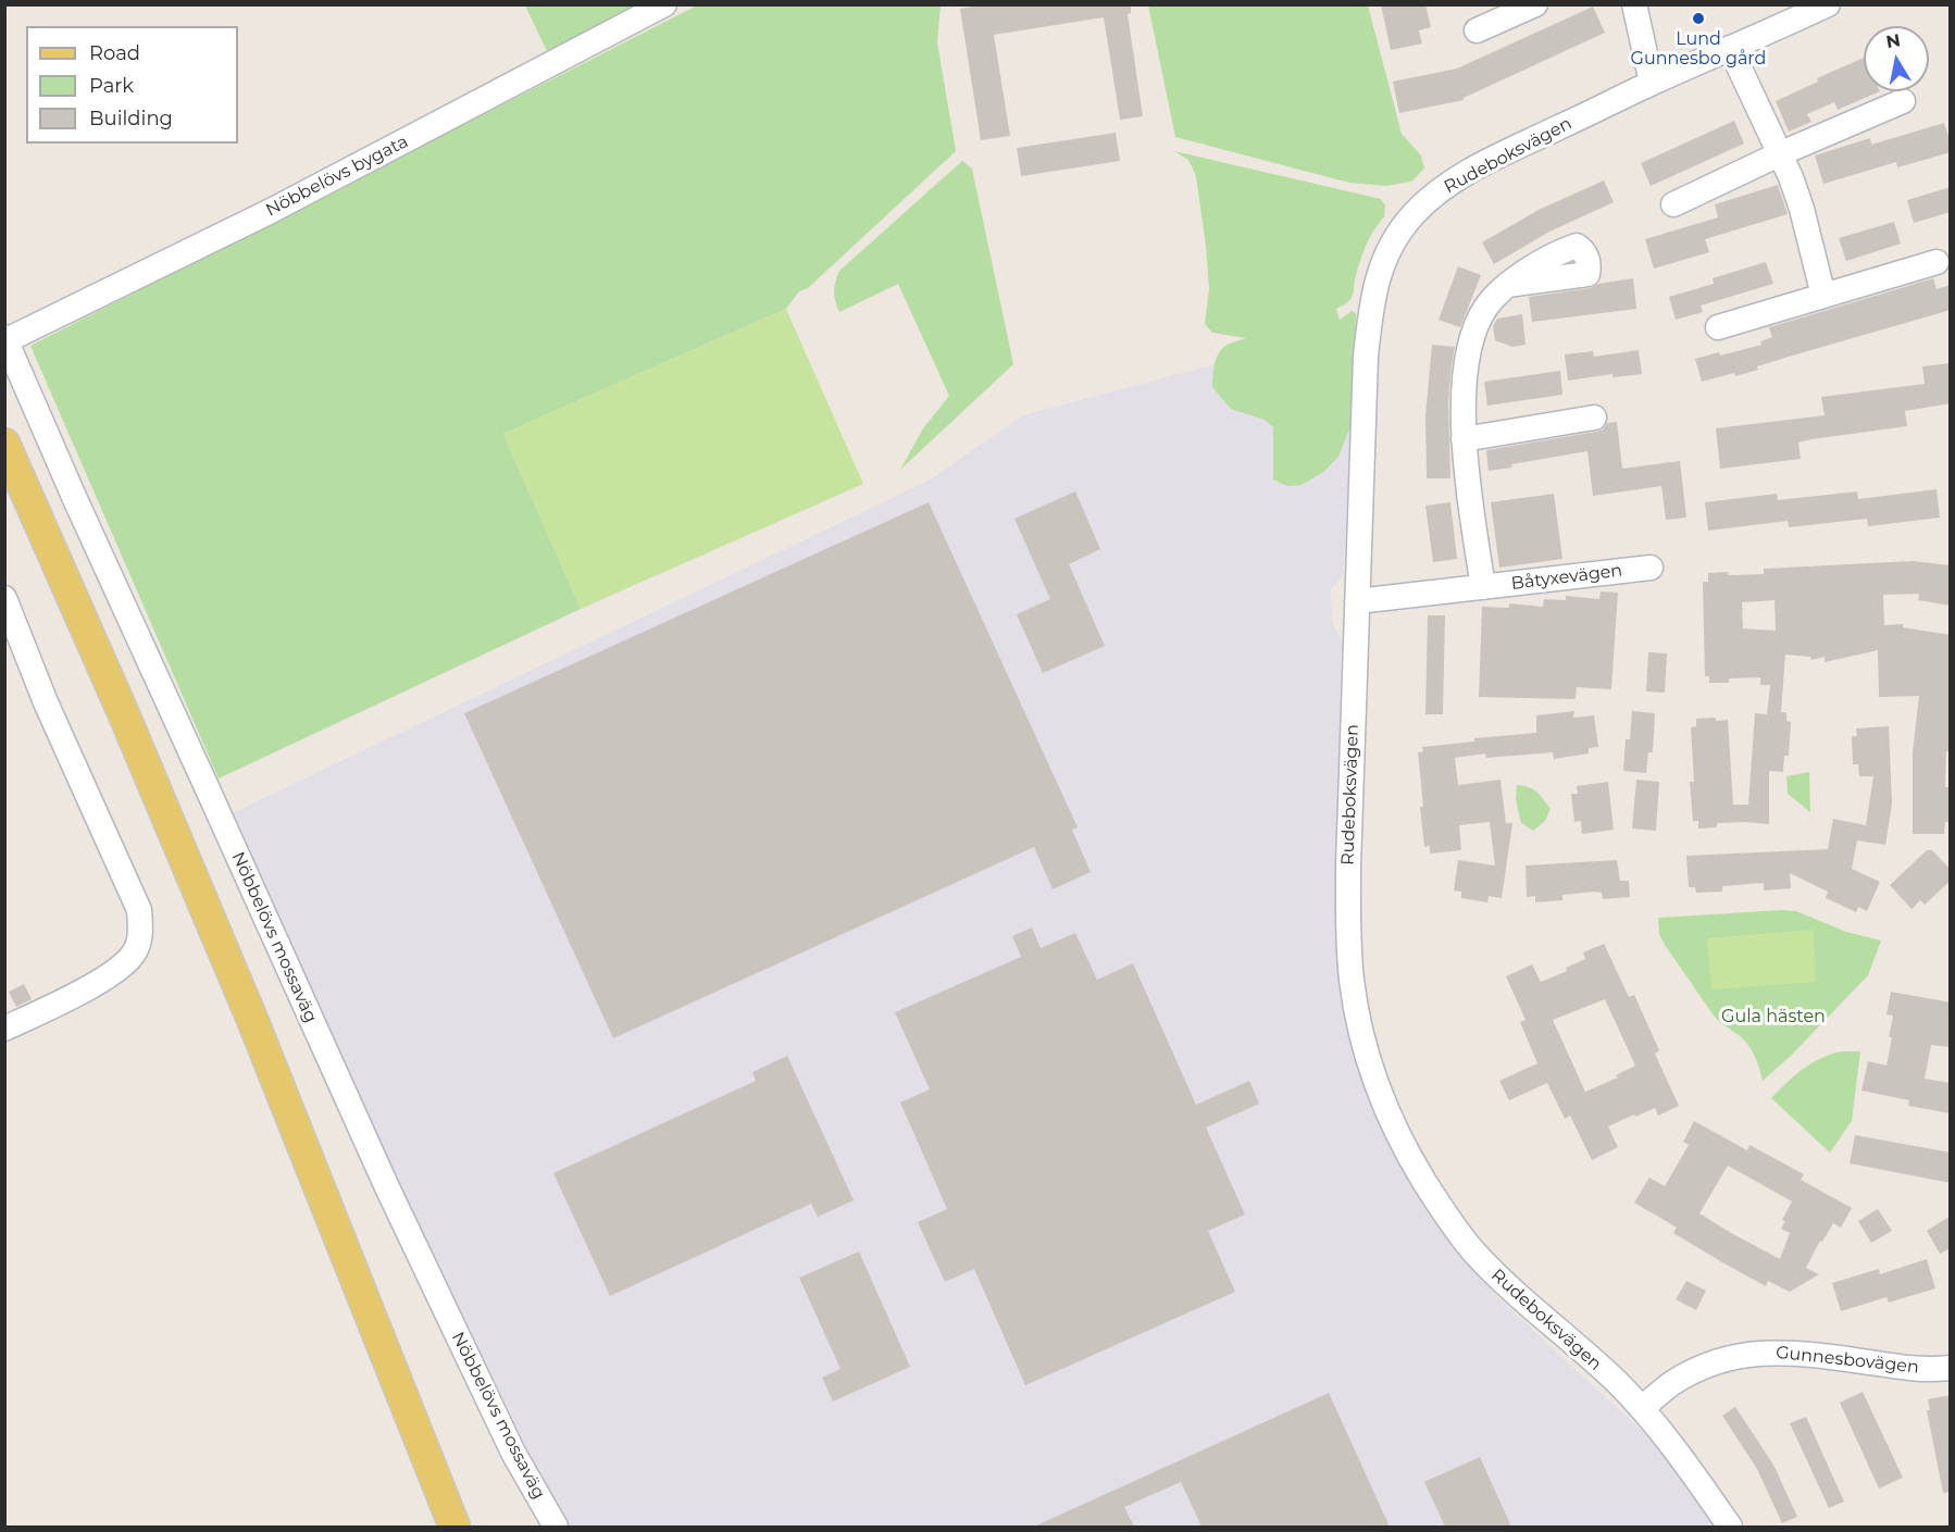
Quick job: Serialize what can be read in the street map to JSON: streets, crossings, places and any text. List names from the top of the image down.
{
  "streets": {
    "street": [
      "Rudeboksvägen",
      "Nöbbelövs bygata",
      "Båtyxevägen",
      "Nöbbelövs mossaväg",
      "Gunnesbovägen"
    ]
  },
  "crossings": [
    ["Rudeboksvägen", "Båtyxevägen"],
    ["Rudeboksvägen", "Gunnesbovägen"],
    ["Nöbbelövs bygata", "Nöbbelövs mossaväg"]
  ],
  "parks": ["Gula hästen"],
  "places": ["Lund Gunnesbo gård"],
  "legend": ["Road", "Park", "Building"],
  "north": "top"
}
